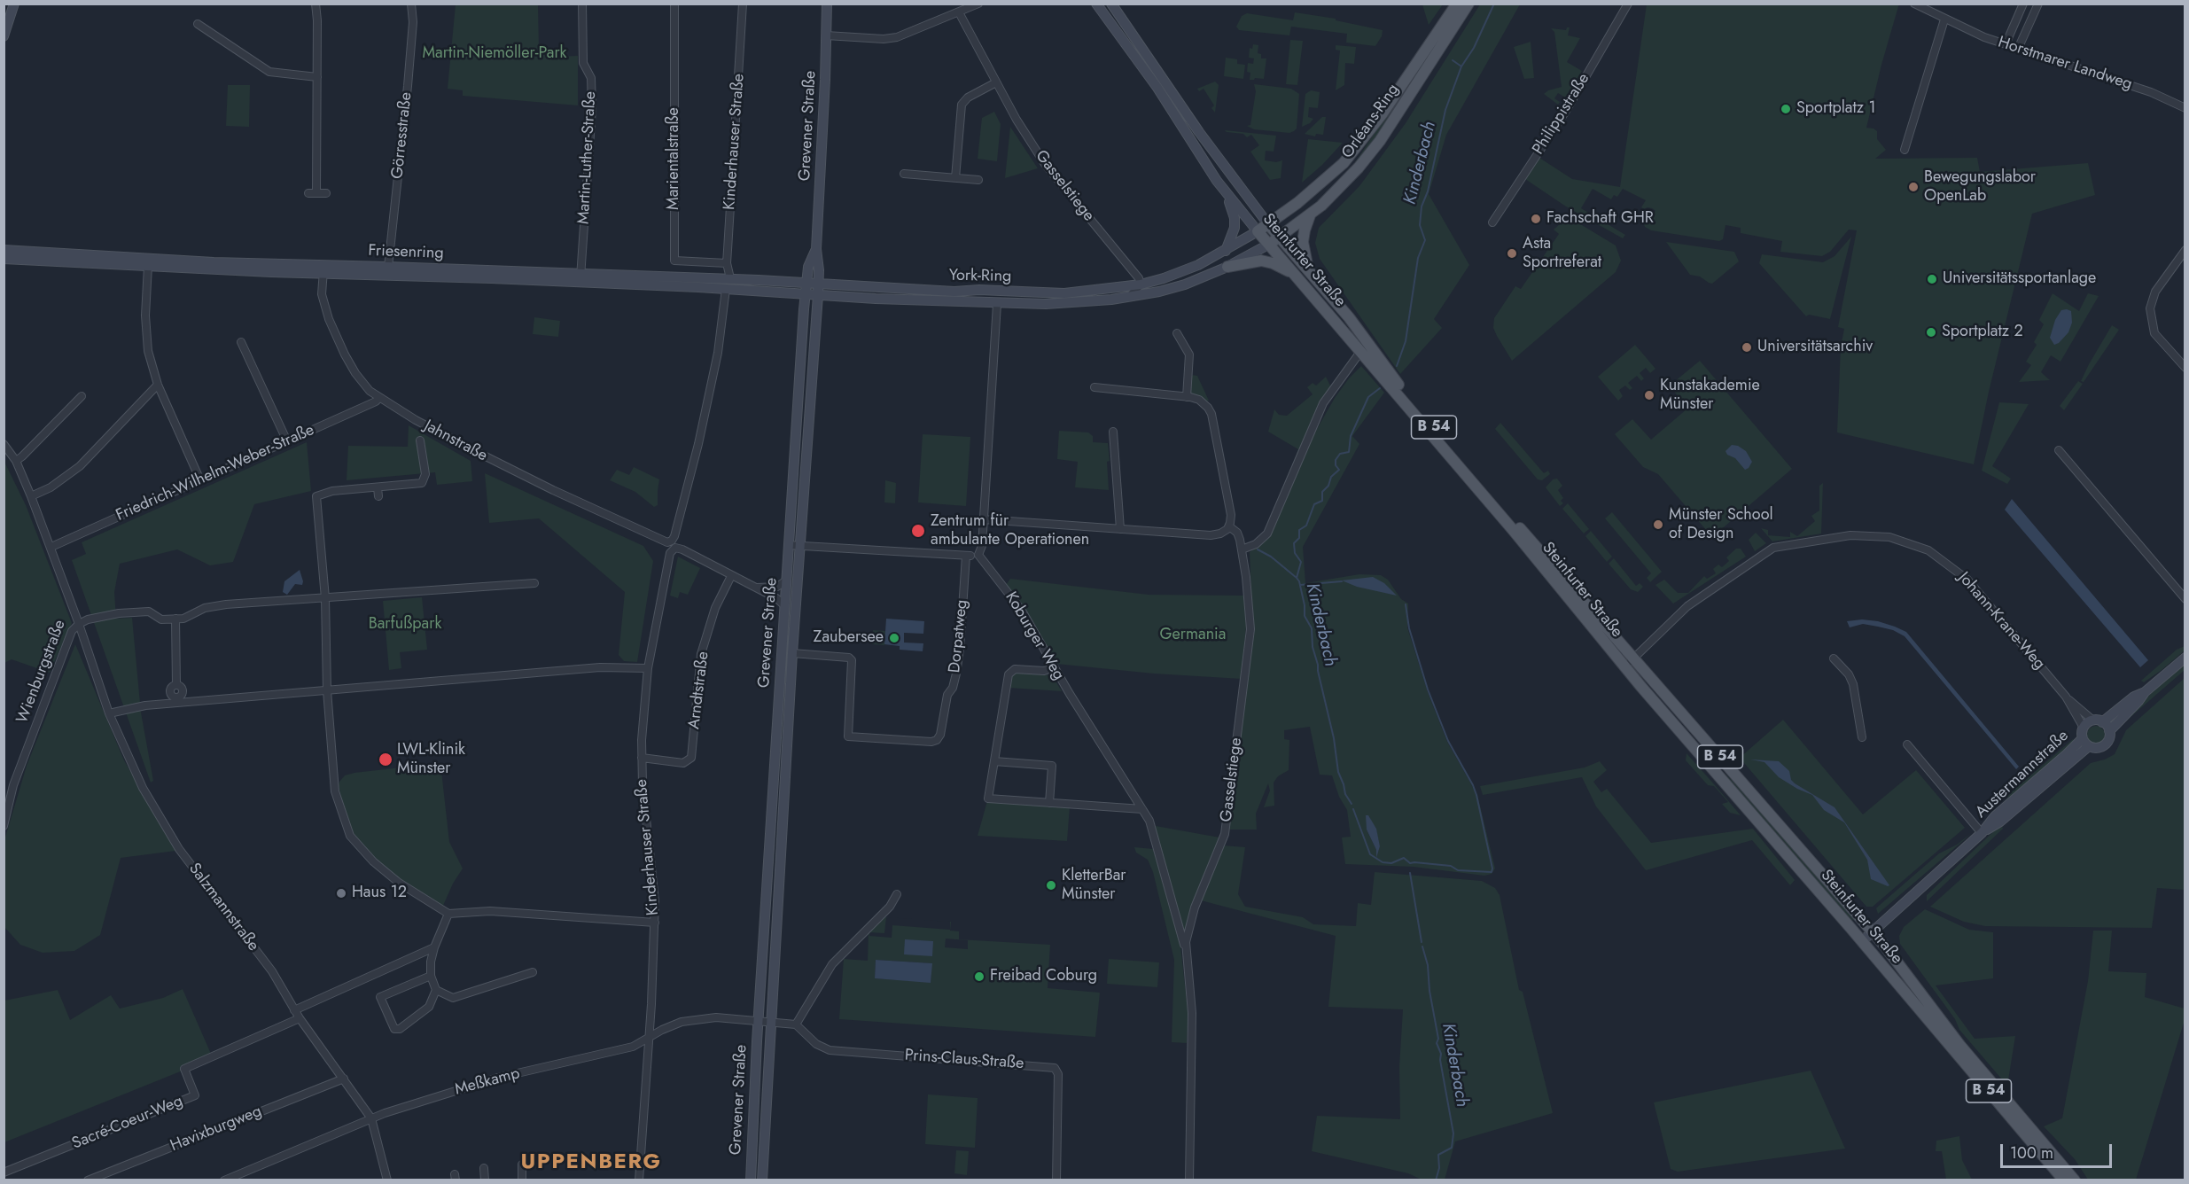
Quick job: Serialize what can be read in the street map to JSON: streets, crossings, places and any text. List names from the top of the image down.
{
  "streets": {
    "main road": [
      "Orléans-Ring",
      "Grevener Straße",
      "Friesenring",
      "Steinfurter Straße",
      "York-Ring",
      "B 54",
      "Austermannstraße"
    ],
    "street": [
      "Horstmarer Landweg",
      "Philippistraße",
      "Görresstraße",
      "Kinderhauser Straße",
      "Martin-Luther-Straße",
      "Marientalstraße",
      "Gasselstiege",
      "Jahnstraße",
      "Friedrich-Wilhelm-Weber-Straße",
      "Johann-Krane-Weg",
      "Dorpatweg",
      "Koburger Weg",
      "Wienburgstraße",
      "Arndtstraße",
      "Salzmannstraße",
      "Prins-Claus-Straße",
      "Meßkamp",
      "Sacré-Coeur-Weg",
      "Havixburgweg"
    ]
  },
  "crossings": [
    ["Orléans-Ring", "Steinfurter Straße"],
    ["Orléans-Ring", "York-Ring"],
    ["Grevener Straße", "Friesenring"],
    ["Grevener Straße", "York-Ring"],
    ["Grevener Straße", "Jahnstraße"],
    ["Grevener Straße", "Dorpatweg"],
    ["Grevener Straße", "Meßkamp"],
    ["Görresstraße", "Friesenring"],
    ["Kinderhauser Straße", "Marientalstraße"],
    ["Kinderhauser Straße", "Friesenring"],
    ["Kinderhauser Straße", "Jahnstraße"],
    ["Kinderhauser Straße", "Arndtstraße"],
    ["Kinderhauser Straße", "Meßkamp"],
    ["Martin-Luther-Straße", "Friesenring"],
    ["Gasselstiege", "York-Ring"],
    ["Gasselstiege", "Koburger Weg"],
    ["Friesenring", "York-Ring"],
    ["Friesenring", "Jahnstraße"],
    ["Steinfurter Straße", "York-Ring"],
    ["Steinfurter Straße", "Johann-Krane-Weg"],
    ["Steinfurter Straße", "Austermannstraße"],
    ["Jahnstraße", "Friedrich-Wilhelm-Weber-Straße"],
    ["Jahnstraße", "Arndtstraße"],
    ["Friedrich-Wilhelm-Weber-Straße", "Wienburgstraße"],
    ["Johann-Krane-Weg", "Austermannstraße"],
    ["Wienburgstraße", "Salzmannstraße"],
    ["Salzmannstraße", "Meßkamp"],
    ["Salzmannstraße", "Sacré-Coeur-Weg"],
    ["Salzmannstraße", "Havixburgweg"]
  ],
  "districts": ["UPPENBERG"],
  "water": ["Kinderbach"],
  "parks": ["Martin-Niemöller-Park", "Barfußpark", "Germania"],
  "places": [
    "Sportplatz 1",
    "Bewegungslabor OpenLab",
    "Fachschaft GHR",
    "Asta Sportreferat",
    "Universitätssportanlage",
    "Sportplatz 2",
    "Universitätsarchiv",
    "Kunstakademie Münster",
    "Münster School of Design",
    "Zentrum für ambulante Operationen",
    "Zaubersee",
    "LWL-Klinik Münster",
    "KletterBar Münster",
    "Haus 12",
    "Freibad Coburg"
  ],
  "scale_bar": "100 m"
}
